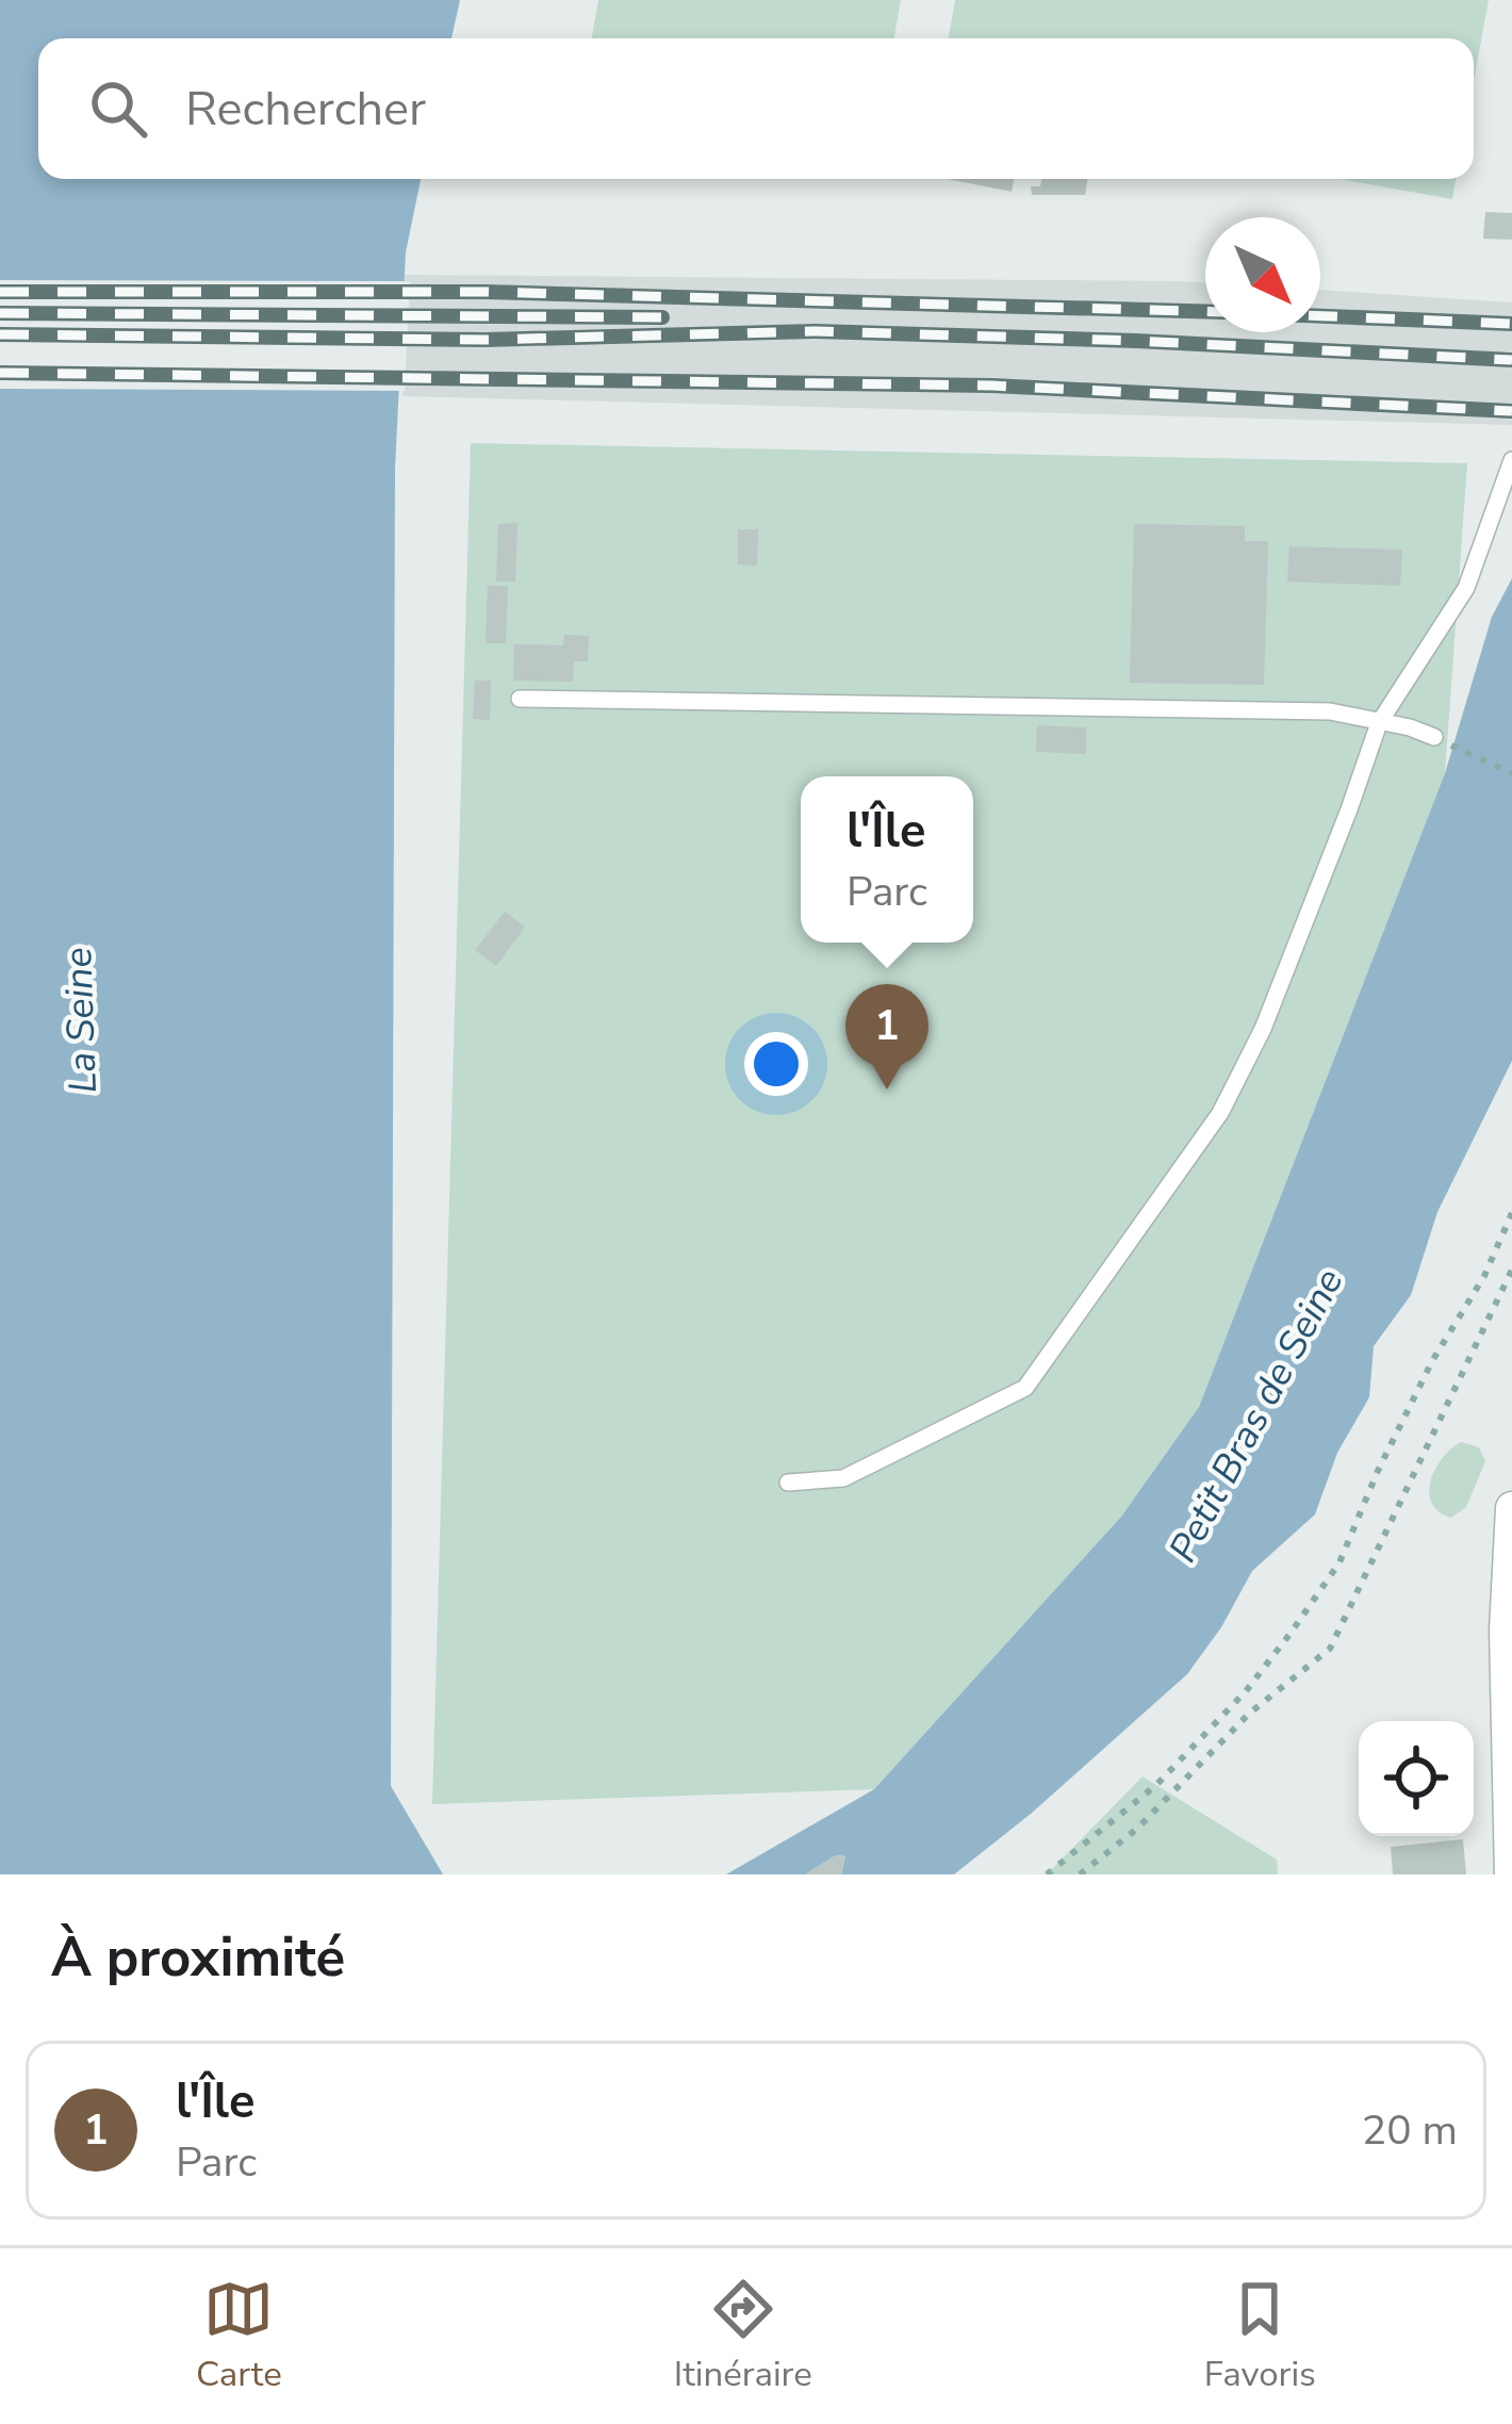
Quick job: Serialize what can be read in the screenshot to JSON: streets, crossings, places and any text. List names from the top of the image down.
{
  "water": ["La Seine", "Petit Bras de Seine"],
  "north": "bottom right",
  "page": {
    "search": "Rechercher",
    "popup": ["l'Île", "Parc"],
    "pins": "1",
    "heading": "À proximité",
    "list": [
      {
        "mark": "1",
        "name": "l'Île",
        "note": "Parc",
        "value": "20 m"
      }
    ],
    "nav": ["Carte", "Itinéraire", "Favoris"]
  }
}
